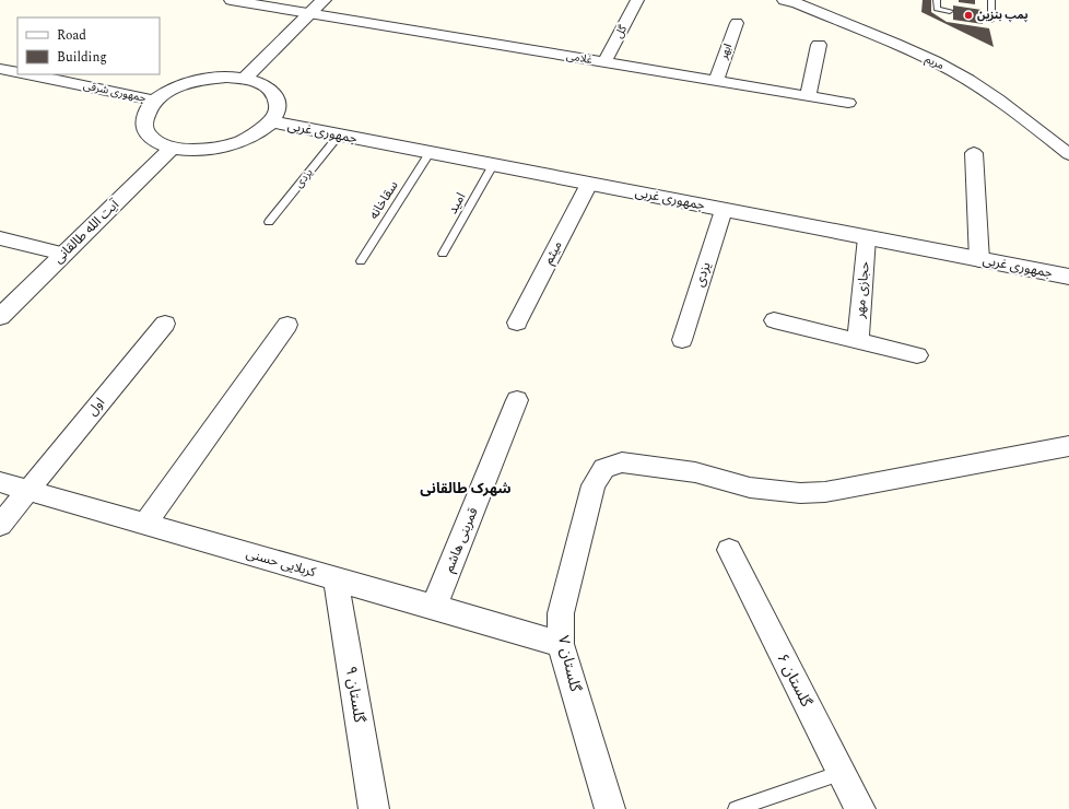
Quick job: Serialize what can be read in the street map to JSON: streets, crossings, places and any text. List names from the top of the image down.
{
  "streets": {
    "street": [
      "گل",
      "ابهر",
      "غلامی",
      "مریم",
      "جمهوری شرقی",
      "جمهوری غربی",
      "یزدی",
      "آیت الله طالقانی",
      "میثم",
      "حجازی مهر",
      "اول",
      "قمربنی هاشم",
      "کربلایی حسنی",
      "گلستان ۷",
      "گلستان ۶",
      "گلستان ۹"
    ],
    "lane": ["سقاخانه", "امید"]
  },
  "crossings": [
    ["گل", "غلامی"],
    ["ابهر", "غلامی"],
    ["جمهوری غربی", "یزدی"],
    ["جمهوری غربی", "سقاخانه"],
    ["جمهوری غربی", "امید"],
    ["جمهوری غربی", "میثم"],
    ["جمهوری غربی", "حجازی مهر"],
    ["اول", "کربلایی حسنی"],
    ["قمربنی هاشم", "کربلایی حسنی"],
    ["کربلایی حسنی", "گلستان ۷"],
    ["کربلایی حسنی", "گلستان ۹"]
  ],
  "districts": ["شهرک طالقانی"],
  "places": ["پمپ بنزین"],
  "legend": ["Road", "Building"]
}
